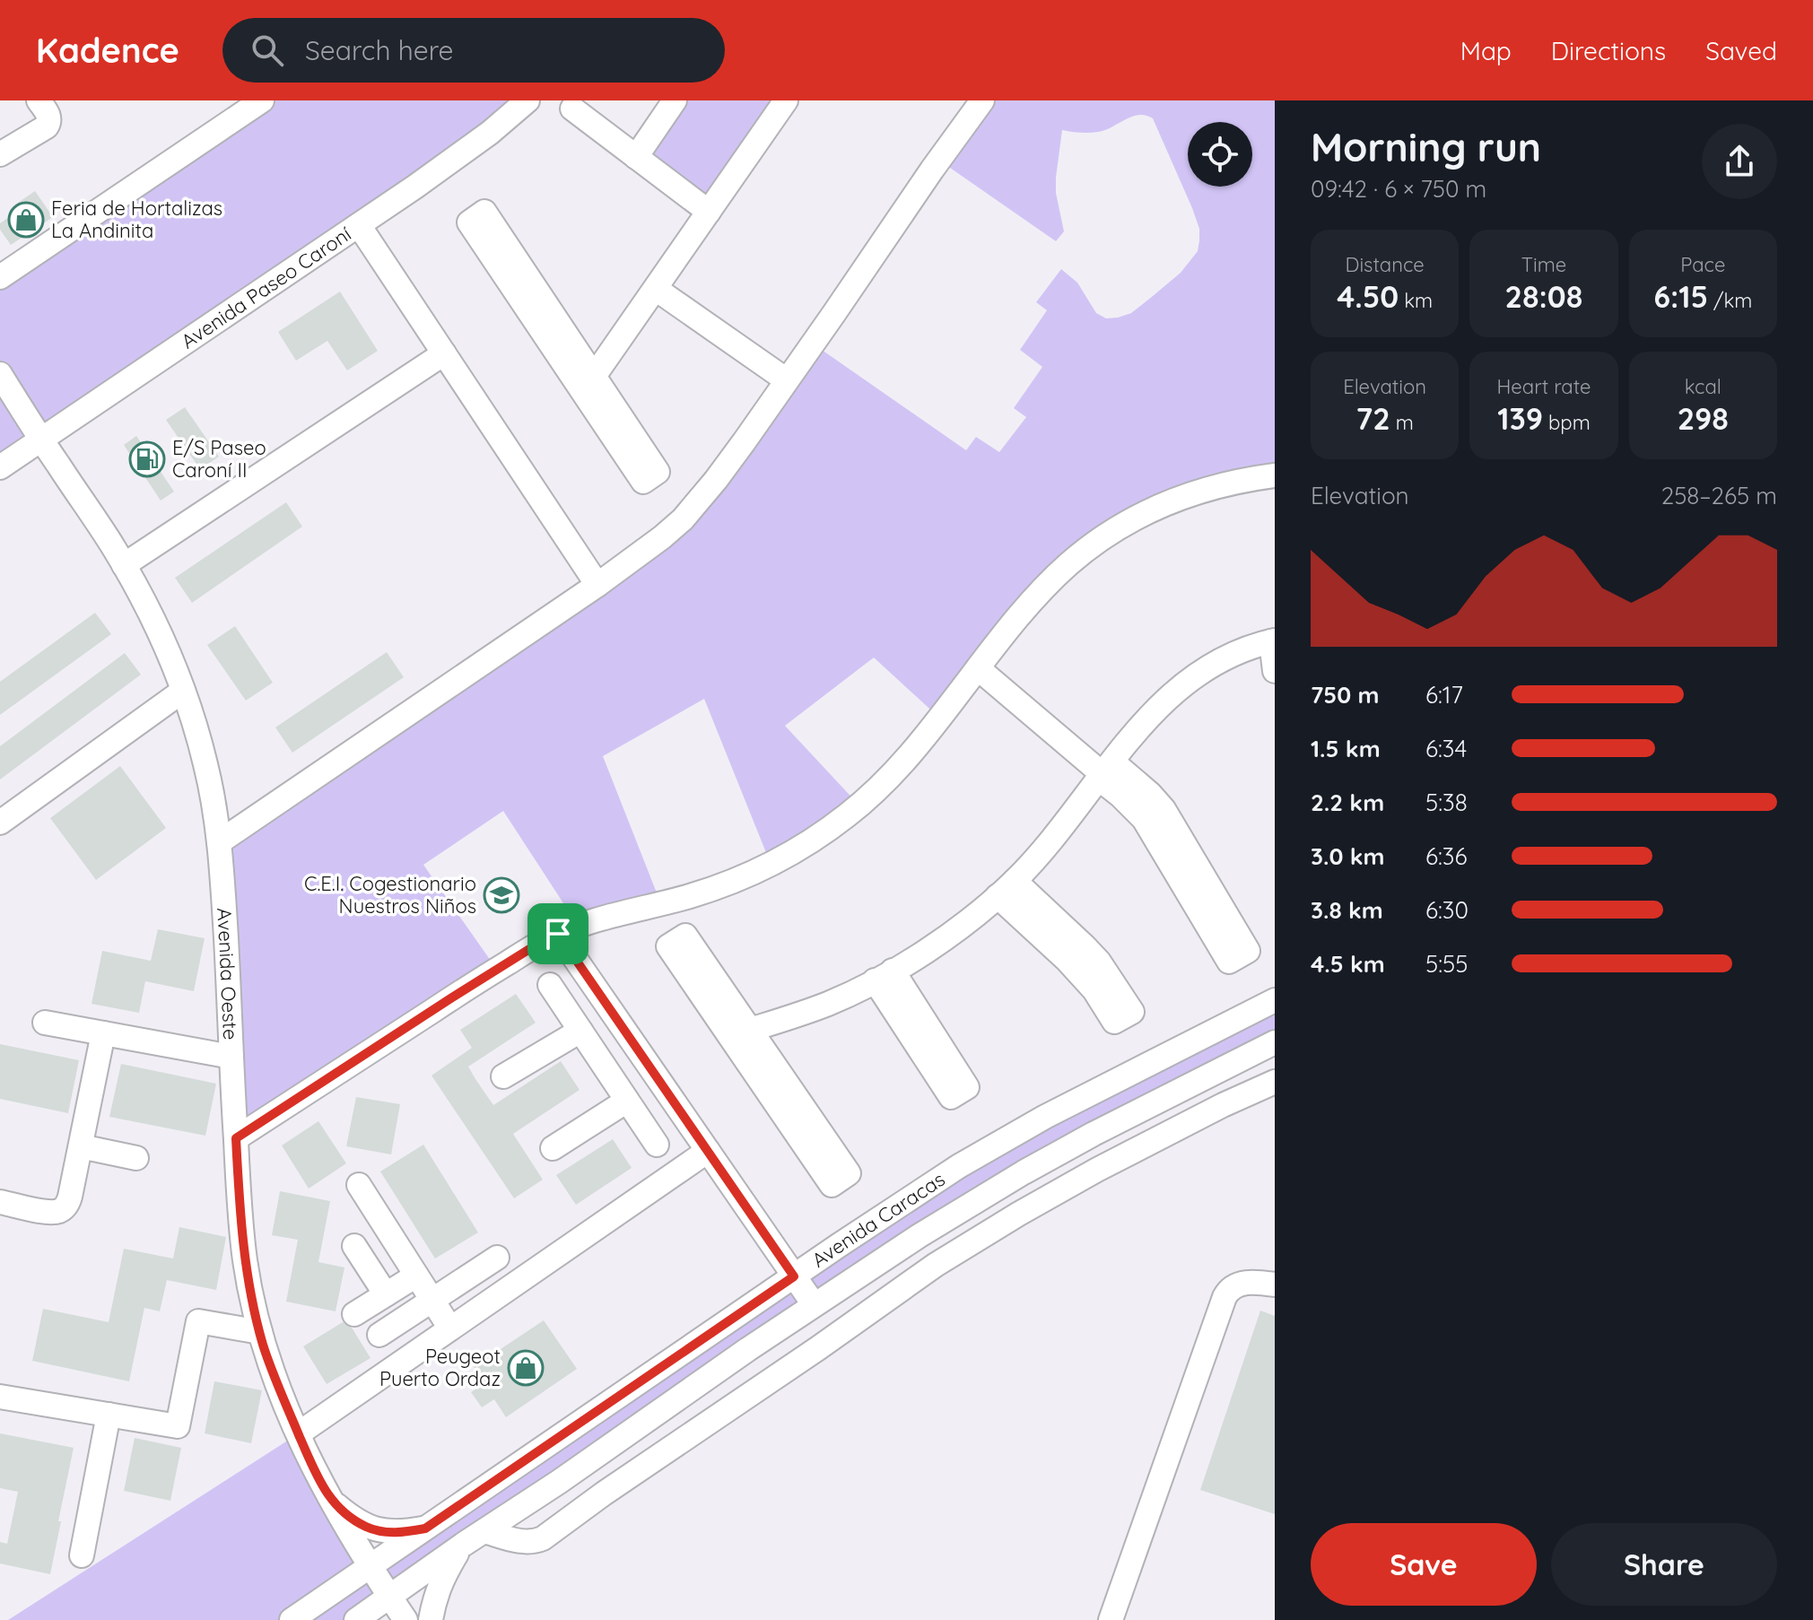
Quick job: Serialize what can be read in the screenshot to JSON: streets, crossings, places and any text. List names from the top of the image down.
{
  "streets": {
    "street": ["Avenida Paseo Caroní", "Avenida Oeste", "Avenida Caracas"]
  },
  "crossings": [
    ["Avenida Paseo Caroní", "Avenida Oeste"],
    ["Avenida Oeste", "Avenida Caracas"]
  ],
  "places": {
    "shop": ["Feria de Hortalizas La Andinita", "Peugeot Puerto Ordaz"],
    "fuel station": ["E/S Paseo Caroní II"],
    "school or university": ["C.E.I. Cogestionario Nuestros Niños"]
  },
  "page": {
    "header": "Kadence",
    "search": "Search here",
    "nav": ["Map", "Directions", "Saved"],
    "heading": ["Morning run", "09:42 · 6 × 750 m"],
    "stats": [
      ["Distance", "4.50 km"],
      ["Time", "28:08"],
      ["Pace", "6:15 /km"],
      ["Elevation", "72 m"],
      ["Heart rate", "139 bpm"],
      ["kcal", "298"]
    ],
    "chart": ["Elevation", "258–265 m"],
    "list": [
      {
        "name": "750 m",
        "note": "6:17"
      },
      {
        "name": "1.5 km",
        "note": "6:34"
      },
      {
        "name": "2.2 km",
        "note": "5:38"
      },
      {
        "name": "3.0 km",
        "note": "6:36"
      },
      {
        "name": "3.8 km",
        "note": "6:30"
      },
      {
        "name": "4.5 km",
        "note": "5:55"
      }
    ],
    "buttons": ["Save", "Share"]
  }
}
